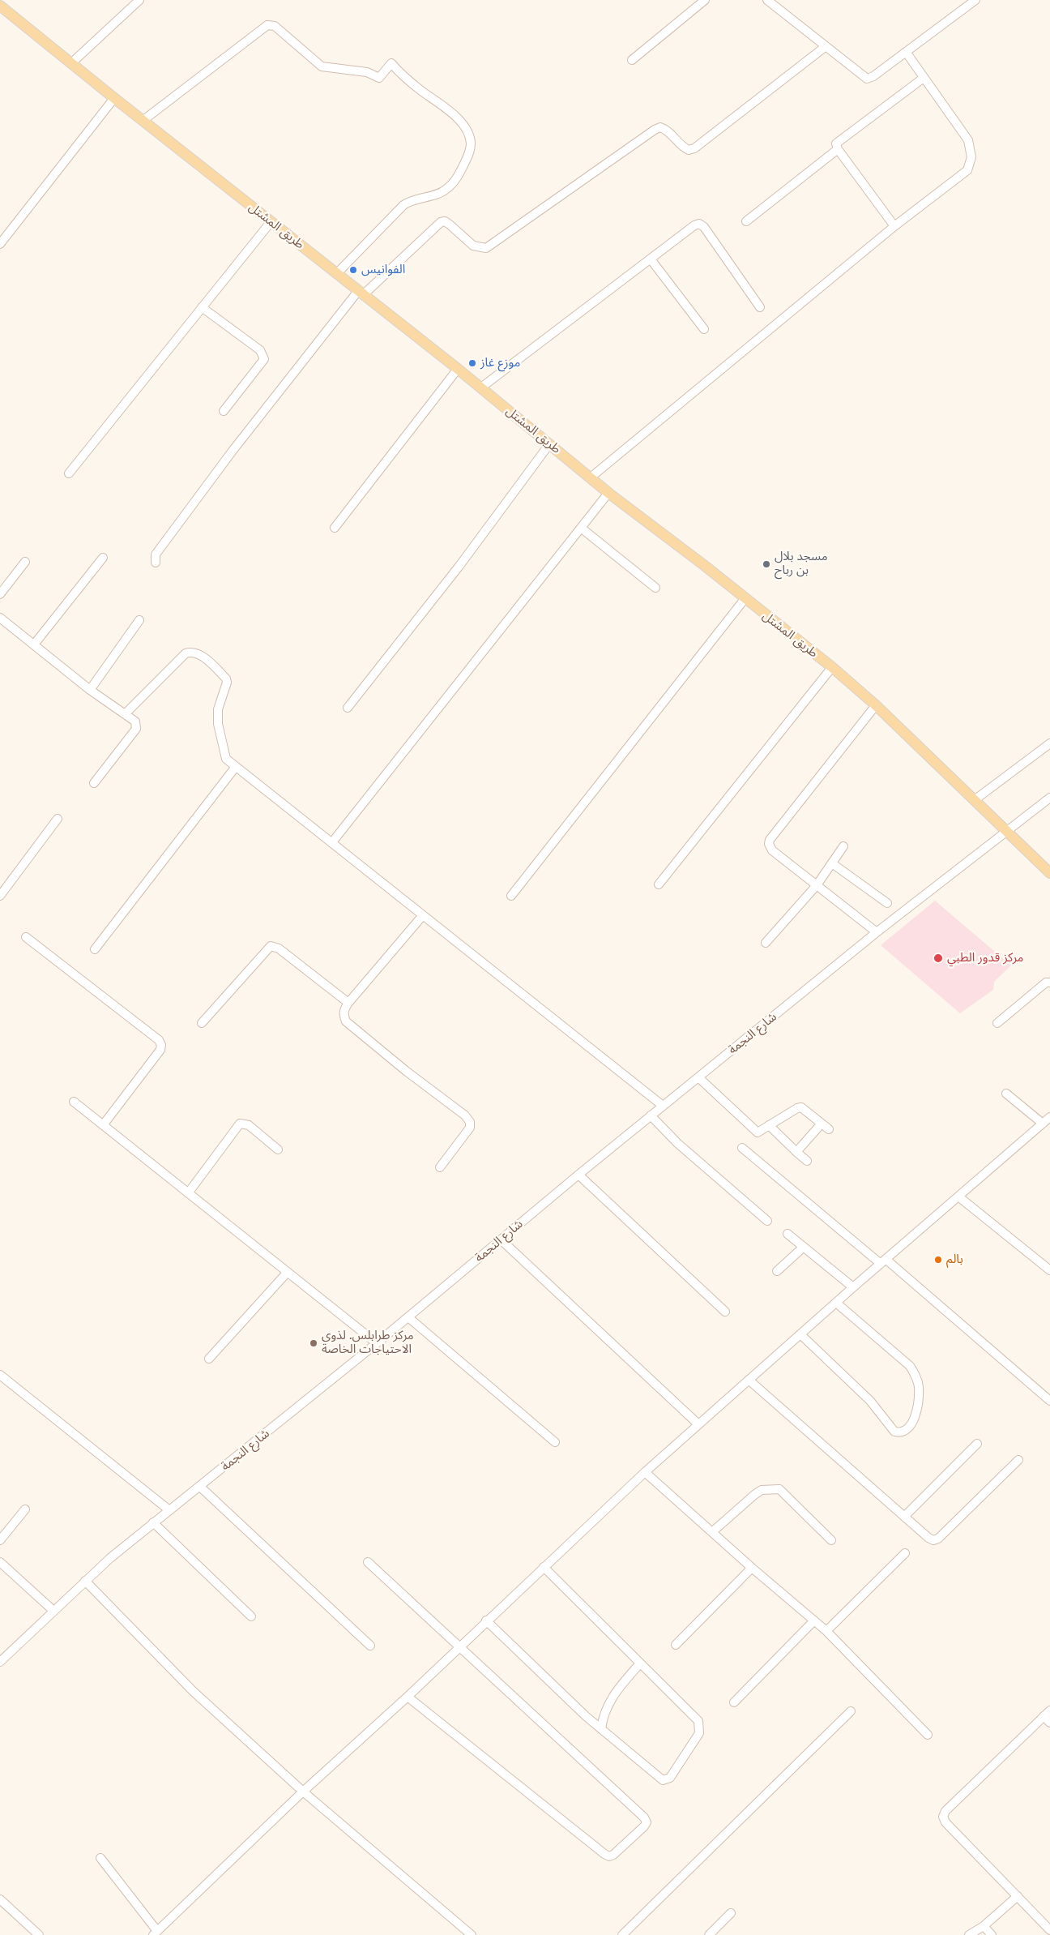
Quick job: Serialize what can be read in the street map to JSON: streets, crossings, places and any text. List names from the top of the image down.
{
  "streets": {
    "main road": ["طريق المشتل"],
    "street": ["شارع النجمة"]
  },
  "crossings": [
    ["طريق المشتل", "شارع النجمة"]
  ],
  "places": [
    "الفوانيس",
    "موزع غاز",
    "مسجد بلال بن رباح",
    "مركز قدور الطبي",
    "بالم",
    "مركز طرابلس. لذوي الاحتياجات الخاصة"
  ]
}
